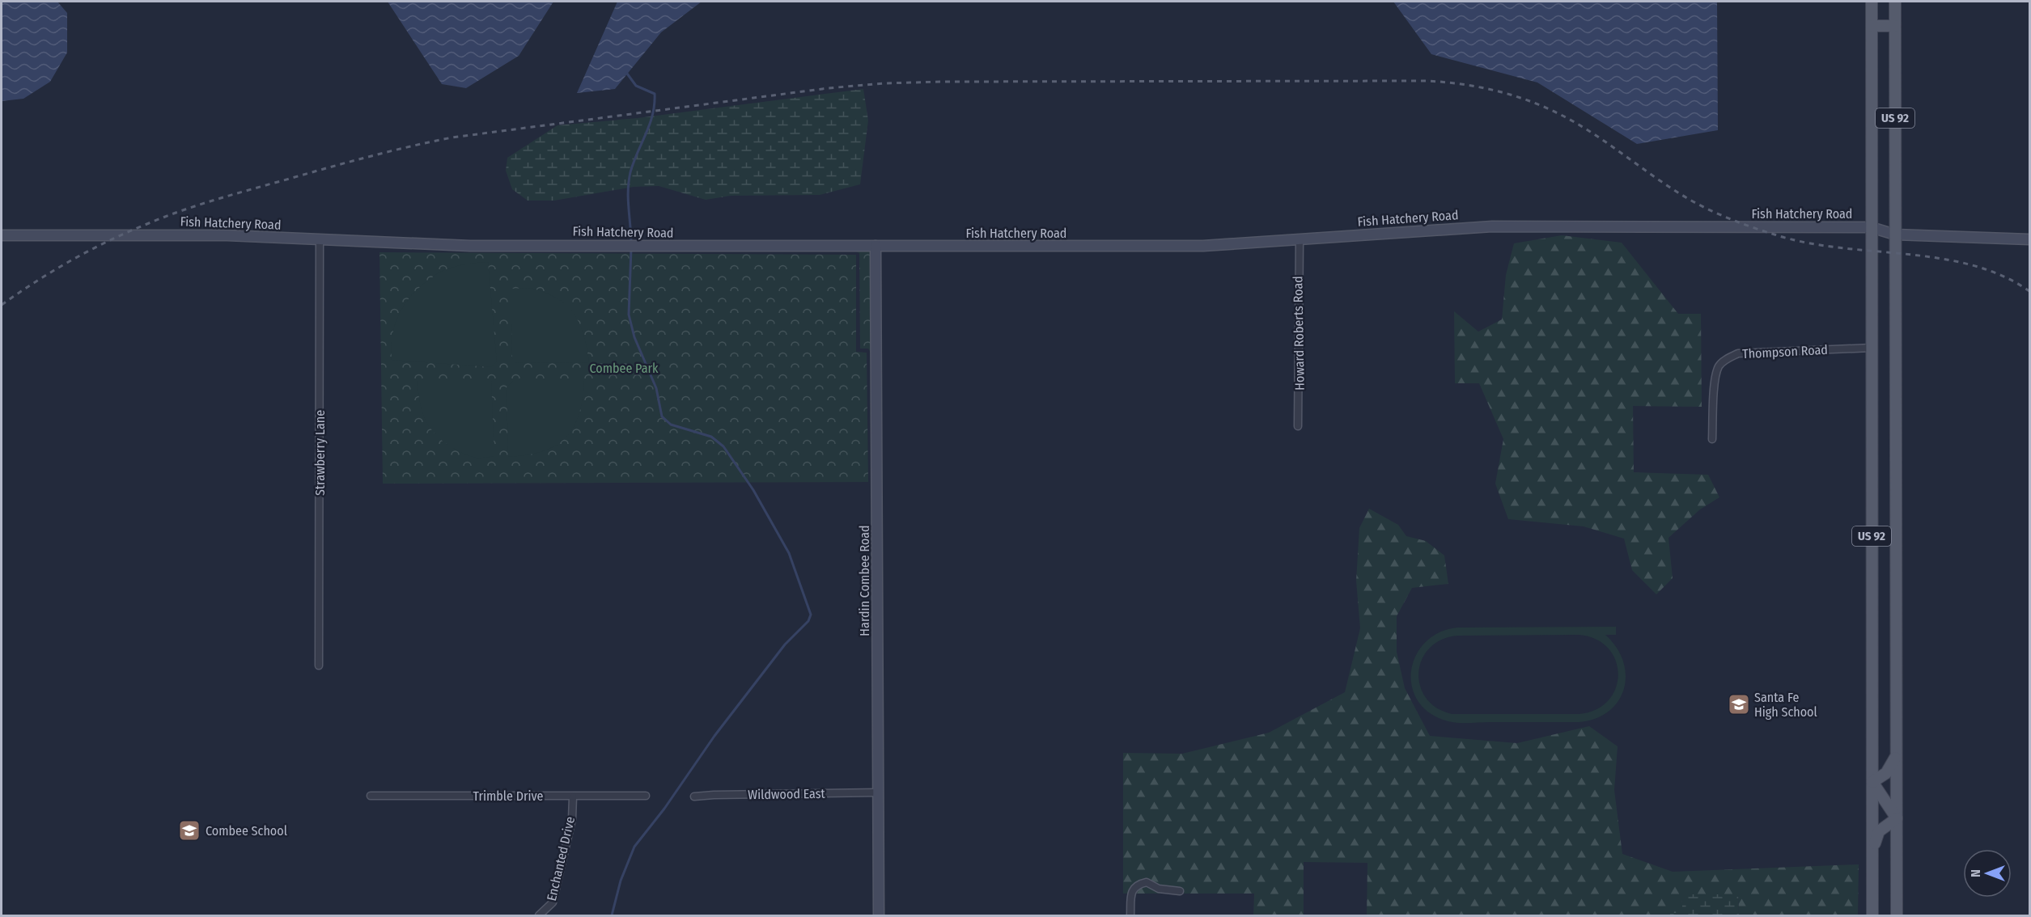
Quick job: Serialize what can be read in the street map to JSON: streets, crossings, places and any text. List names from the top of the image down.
{
  "streets": {
    "main road": ["US 92"],
    "street": [
      "Fish Hatchery Road",
      "Howard Roberts Road",
      "Thompson Road",
      "Strawberry Lane",
      "Hardin Combee Road",
      "Wildwood East",
      "Trimble Drive",
      "Enchanted Drive"
    ]
  },
  "crossings": [
    ["US 92", "Fish Hatchery Road"],
    ["US 92", "Thompson Road"],
    ["Fish Hatchery Road", "Howard Roberts Road"],
    ["Fish Hatchery Road", "Strawberry Lane"],
    ["Fish Hatchery Road", "Hardin Combee Road"],
    ["Hardin Combee Road", "Wildwood East"],
    ["Trimble Drive", "Enchanted Drive"]
  ],
  "parks": ["Combee Park"],
  "places": {
    "school or university": ["Santa Fe High School", "Combee School"]
  },
  "north": "left"
}
